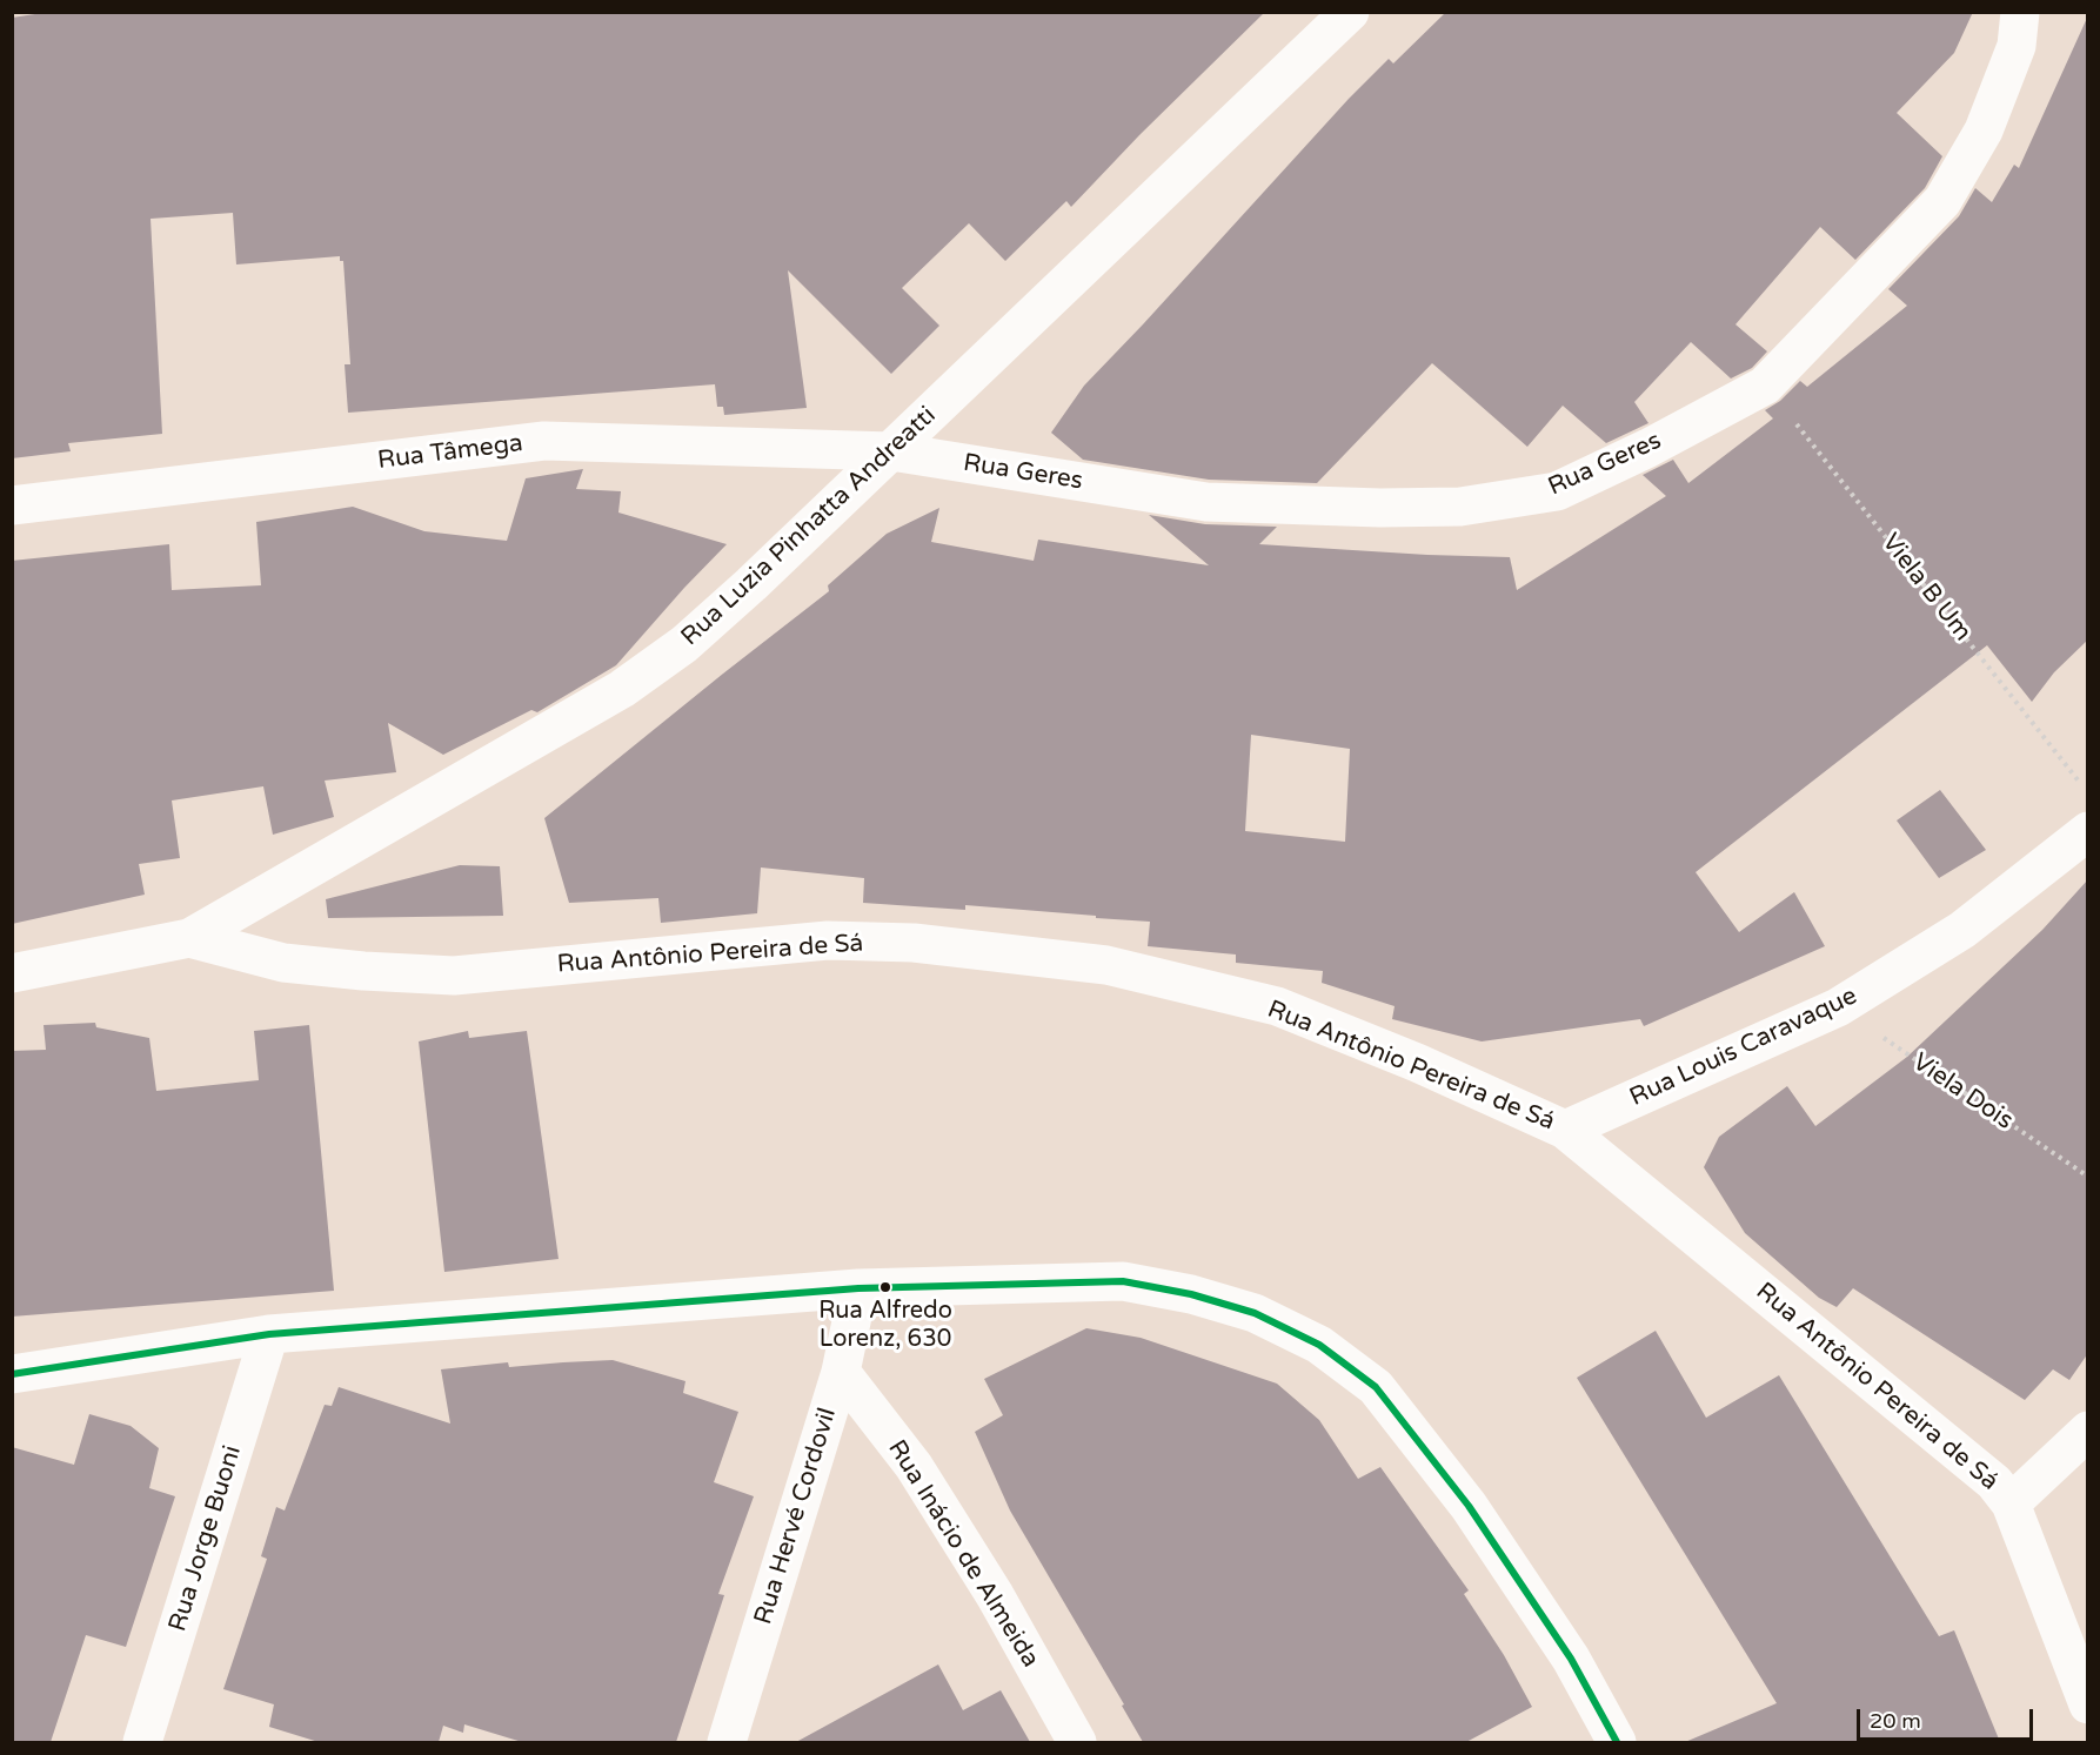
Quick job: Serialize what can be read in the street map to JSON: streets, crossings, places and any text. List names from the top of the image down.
{
  "streets": {
    "street": [
      "Rua Tâmega",
      "Rua Geres",
      "Rua Luzia Pinhatta Andreatti",
      "Rua Antônio Pereira de Sá",
      "Rua Louis Caravaque",
      "Rua Hervé Cordovil",
      "Rua Jorge Buoni",
      "Rua Inácio de Almeida"
    ],
    "path": ["Viela B Um", "Viela Dois"]
  },
  "crossings": [
    ["Rua Tâmega", "Rua Geres"],
    ["Rua Tâmega", "Rua Luzia Pinhatta Andreatti"],
    ["Rua Geres", "Rua Luzia Pinhatta Andreatti"],
    ["Rua Geres", "Viela B Um"],
    ["Rua Luzia Pinhatta Andreatti", "Rua Antônio Pereira de Sá"],
    ["Rua Antônio Pereira de Sá", "Rua Louis Caravaque"],
    ["Rua Louis Caravaque", "Viela Dois"],
    ["Rua Hervé Cordovil", "Rua Inácio de Almeida"]
  ],
  "places": ["Rua Alfredo Lorenz, 630"],
  "scale_bar": "20 m"
}
